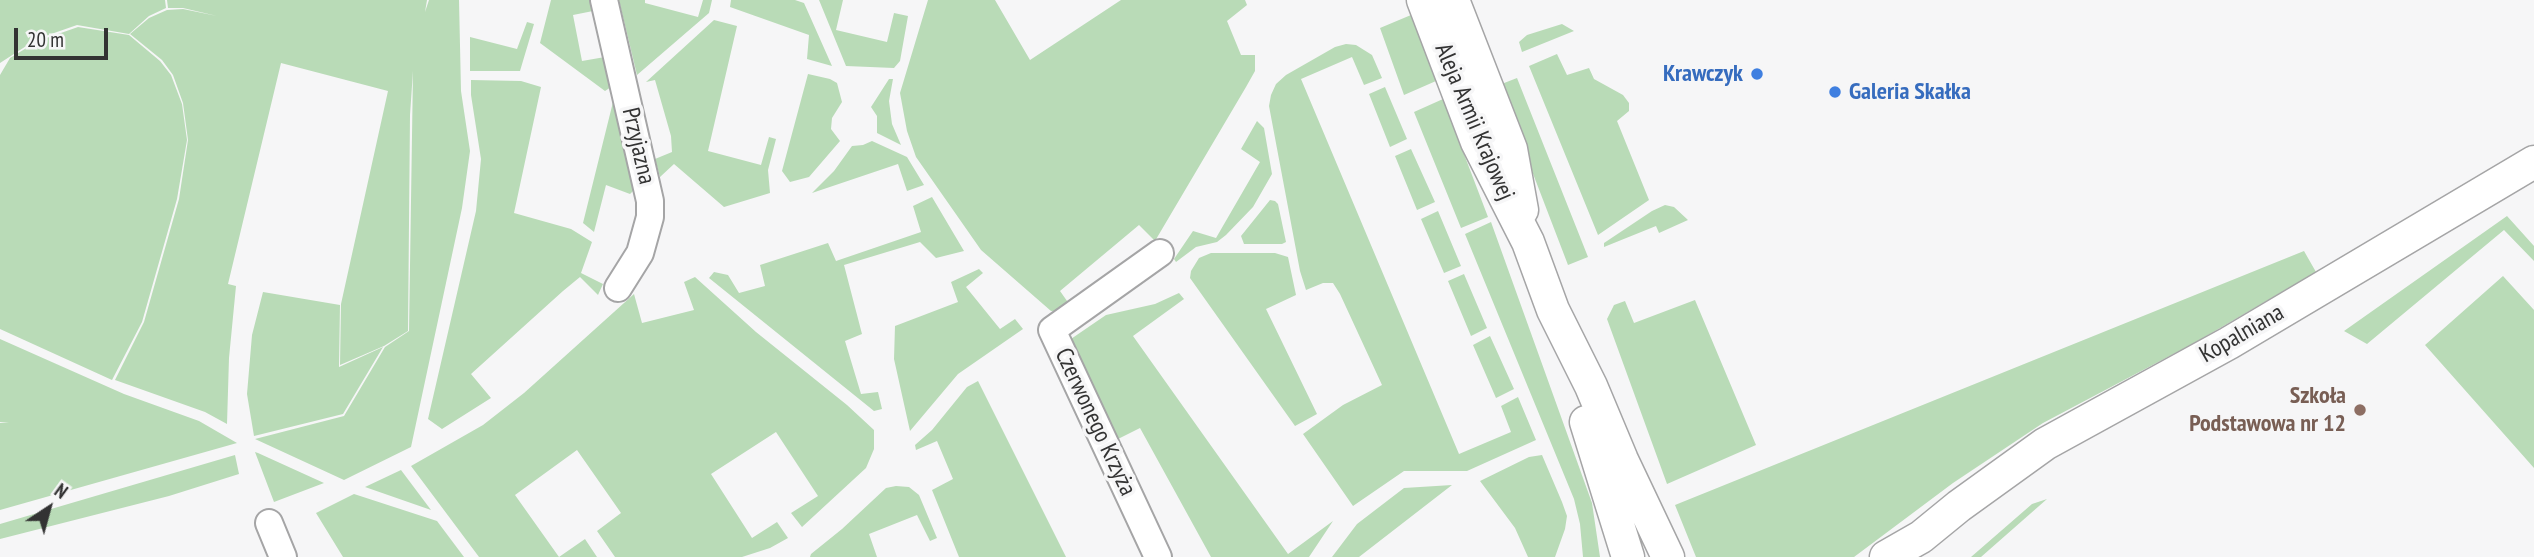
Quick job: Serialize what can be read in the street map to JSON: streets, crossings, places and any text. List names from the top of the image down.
{
  "streets": {
    "street": [
      "Aleja Armii Krajowej",
      "Przyjazna",
      "Kopalniana",
      "Czerwonego Krzyża"
    ]
  },
  "places": ["Krawczyk", "Galeria Skałka", "Szkoła Podstawowa nr 12"],
  "scale_bar": "20 m",
  "north": "top right"
}
